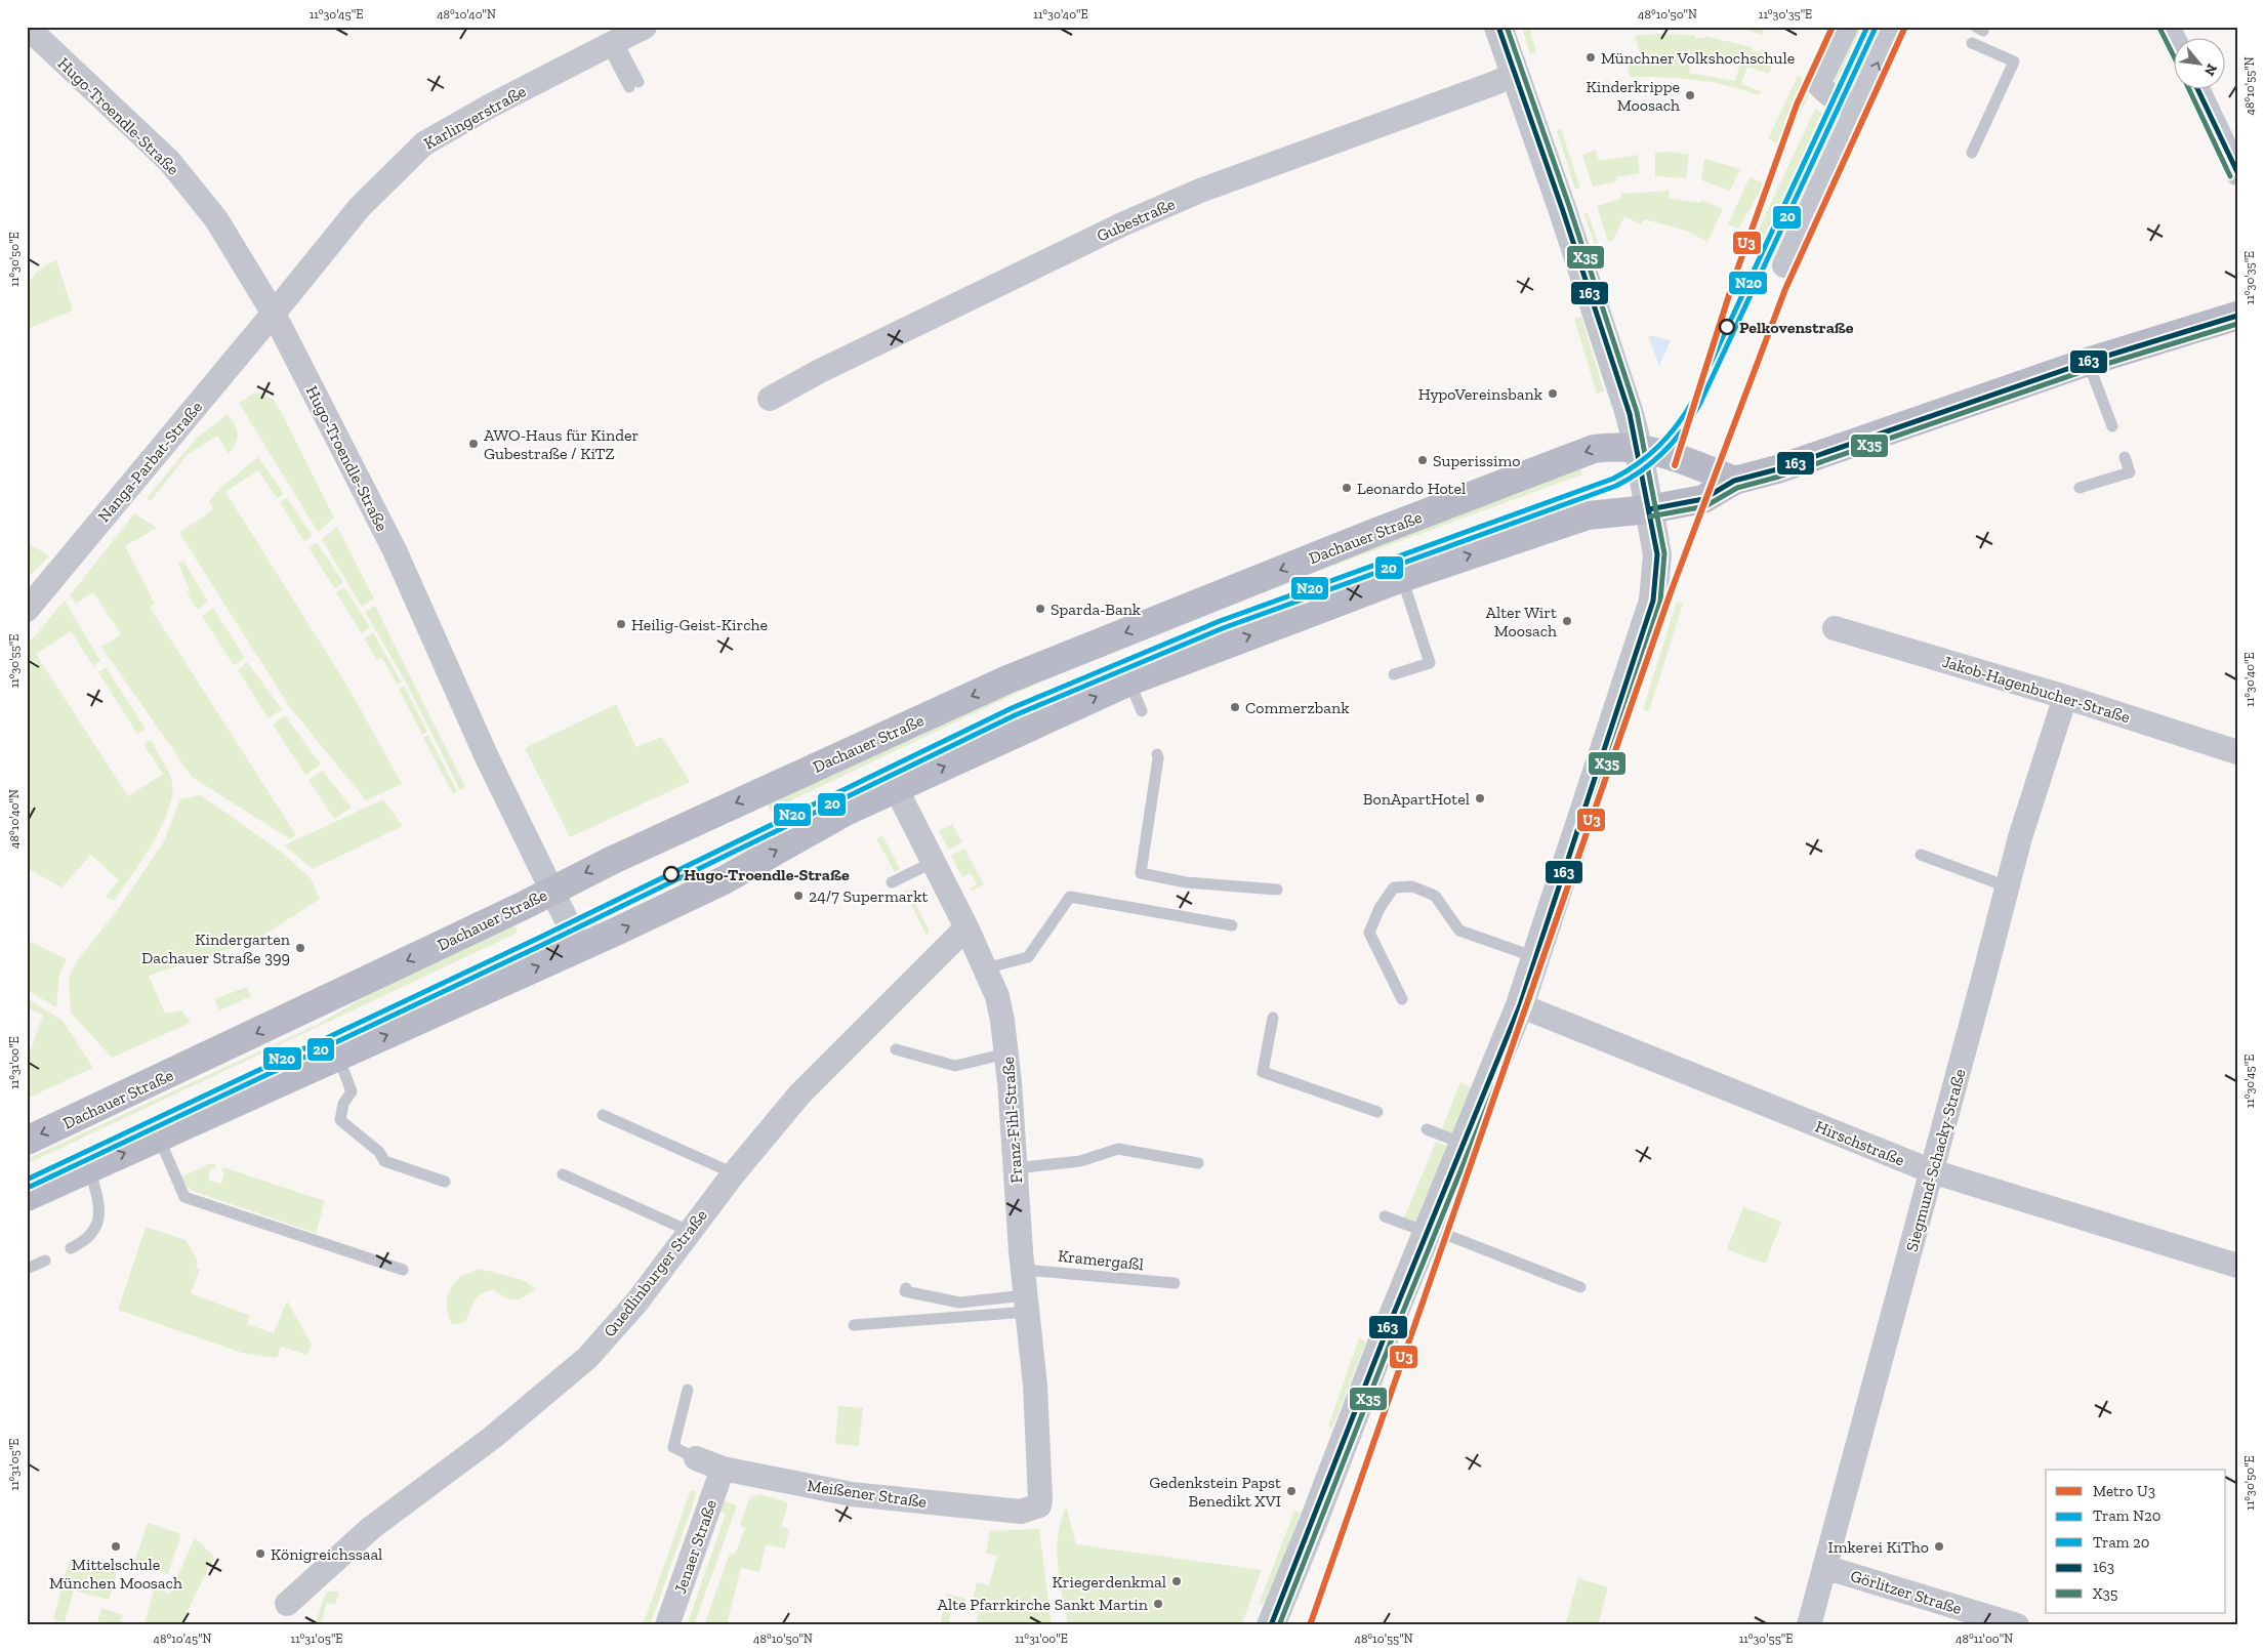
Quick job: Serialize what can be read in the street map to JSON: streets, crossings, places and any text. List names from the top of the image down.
{
  "streets": {
    "main road": ["Dachauer Straße"],
    "street": [
      "Hugo-Troendle-Straße",
      "Karlingerstraße",
      "Gubestraße",
      "Nanga-Parbat-Straße",
      "Jakob-Hagenbucher-Straße",
      "Franz-Fihl-Straße",
      "Hirschstraße",
      "Siegmund-Schacky-Straße",
      "Quedlinburger Straße",
      "Meißener Straße",
      "Jenaer Straße",
      "Görlitzer Straße"
    ],
    "lane": ["Kramergaßl"]
  },
  "crossings": [
    ["Hugo-Troendle-Straße", "Karlingerstraße"],
    ["Hugo-Troendle-Straße", "Nanga-Parbat-Straße"],
    ["Hugo-Troendle-Straße", "Dachauer Straße"],
    ["Karlingerstraße", "Nanga-Parbat-Straße"],
    ["Jakob-Hagenbucher-Straße", "Siegmund-Schacky-Straße"],
    ["Franz-Fihl-Straße", "Kramergaßl"],
    ["Franz-Fihl-Straße", "Quedlinburger Straße"],
    ["Franz-Fihl-Straße", "Meißener Straße"],
    ["Hirschstraße", "Siegmund-Schacky-Straße"],
    ["Siegmund-Schacky-Straße", "Görlitzer Straße"],
    ["Meißener Straße", "Jenaer Straße"]
  ],
  "places": [
    "Münchner Volkshochschule",
    "Kinderkrippe Moosach",
    "Pelkovenstraße",
    "HypoVereinsbank",
    "AWO-Haus für Kinder Gubestraße / KiTZ",
    "Superissimo",
    "Leonardo Hotel",
    "Sparda-Bank",
    "Alter Wirt Moosach",
    "Heilig-Geist-Kirche",
    "Commerzbank",
    "BonApartHotel",
    "Hugo-Troendle-Straße",
    "24/7 Supermarkt",
    "Kindergarten Dachauer Straße 399",
    "Gedenkstein Papst Benedikt XVI",
    "Mittelschule München Moosach",
    "Imkerei KiTho",
    "Königreichssaal",
    "Kriegerdenkmal",
    "Alte Pfarrkirche Sankt Martin"
  ],
  "lines": [
    "metro line U3",
    "tram line N20",
    "transit line 163",
    "transit line X35",
    "tram line 20"
  ],
  "legend": [
    "Metro U3",
    "Tram N20",
    "Tram 20",
    "163",
    "X35"
  ],
  "north": "bottom right",
  "coordinates": [
    "11°30'45\"E",
    "48°10'40\"N",
    "11°30'40\"E",
    "48°10'50\"N",
    "11°30'35\"E",
    "48°10'55\"N",
    "11°30'50\"E",
    "11°30'55\"E",
    "11°31'00\"E",
    "11°31'05\"E",
    "48°10'45\"N",
    "48°11'00\"N"
  ]
}
